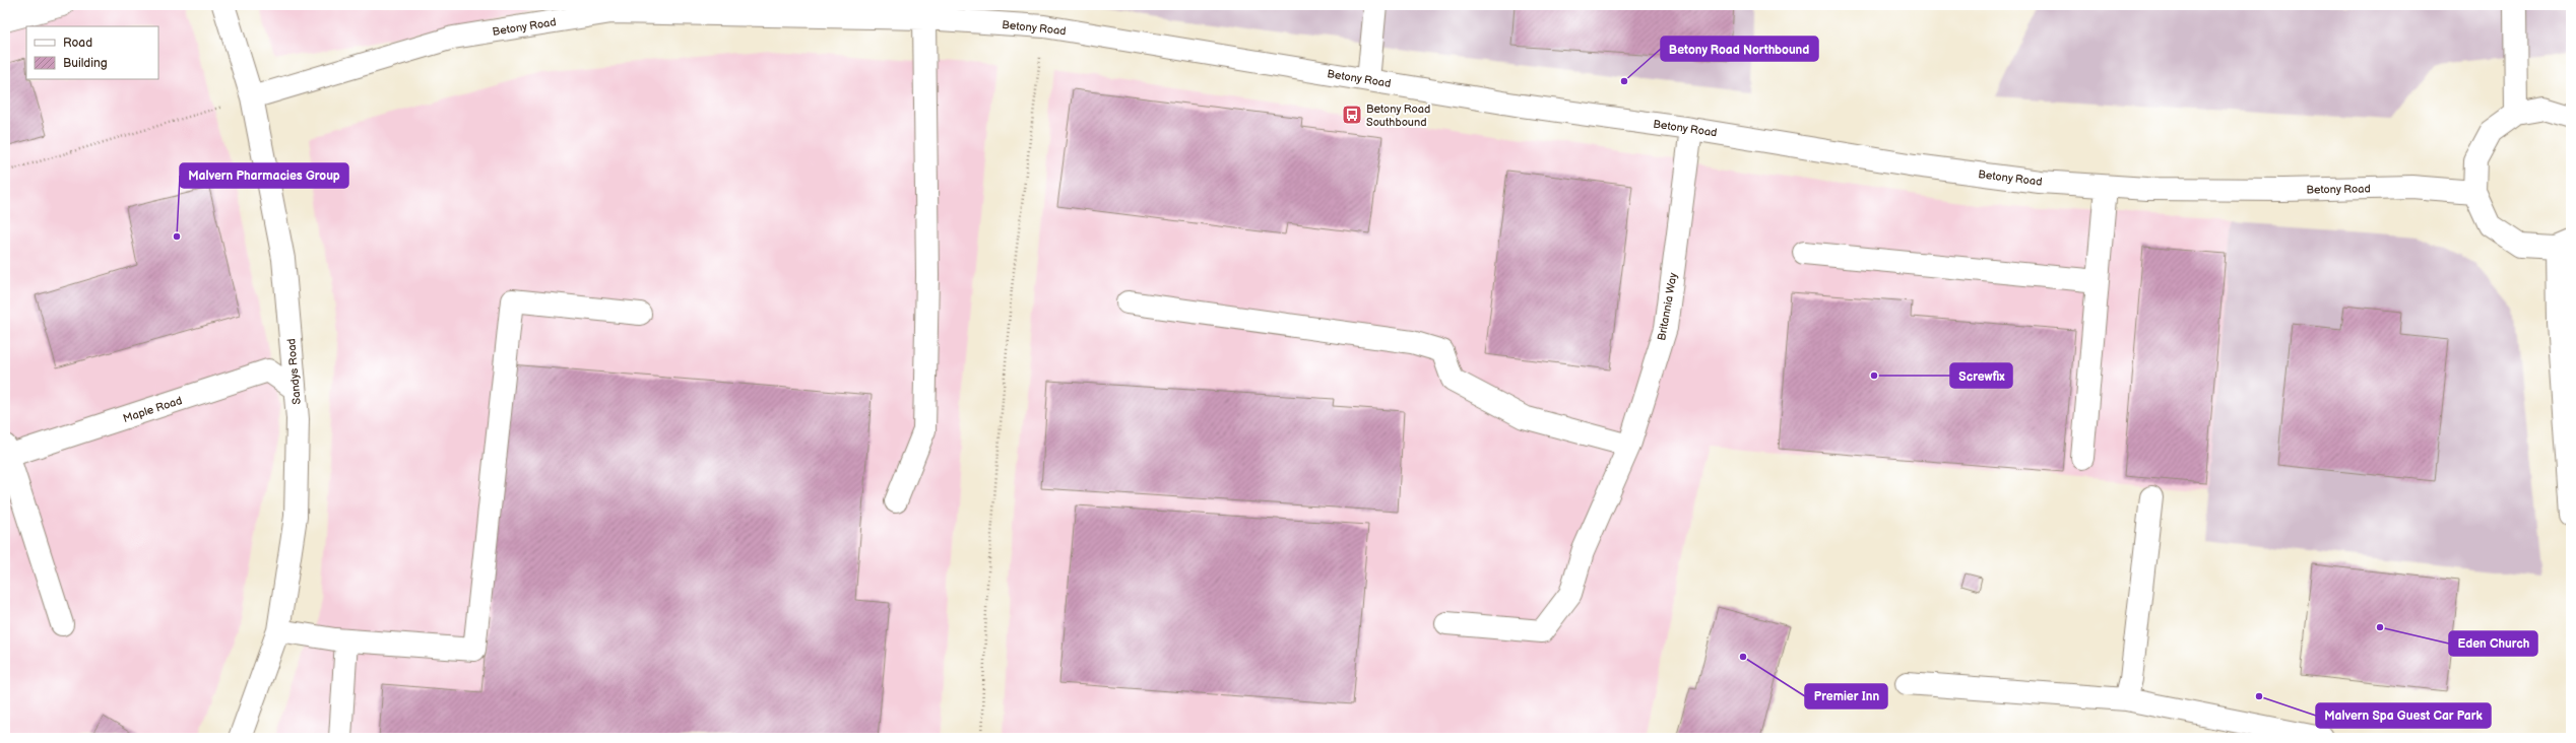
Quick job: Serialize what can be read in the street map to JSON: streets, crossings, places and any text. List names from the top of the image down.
{
  "streets": {
    "street": [
      "Betony Road",
      "Britannia Way",
      "Sandys Road",
      "Maple Road"
    ]
  },
  "crossings": [
    ["Betony Road", "Britannia Way"],
    ["Betony Road", "Sandys Road"],
    ["Sandys Road", "Maple Road"]
  ],
  "places": {
    "other": [
      "Betony Road Northbound",
      "Malvern Pharmacies Group",
      "Screwfix",
      "Eden Church",
      "Premier Inn",
      "Malvern Spa Guest Car Park"
    ],
    "bus stop": ["Betony Road Southbound"]
  },
  "legend": ["Road", "Building"]
}
